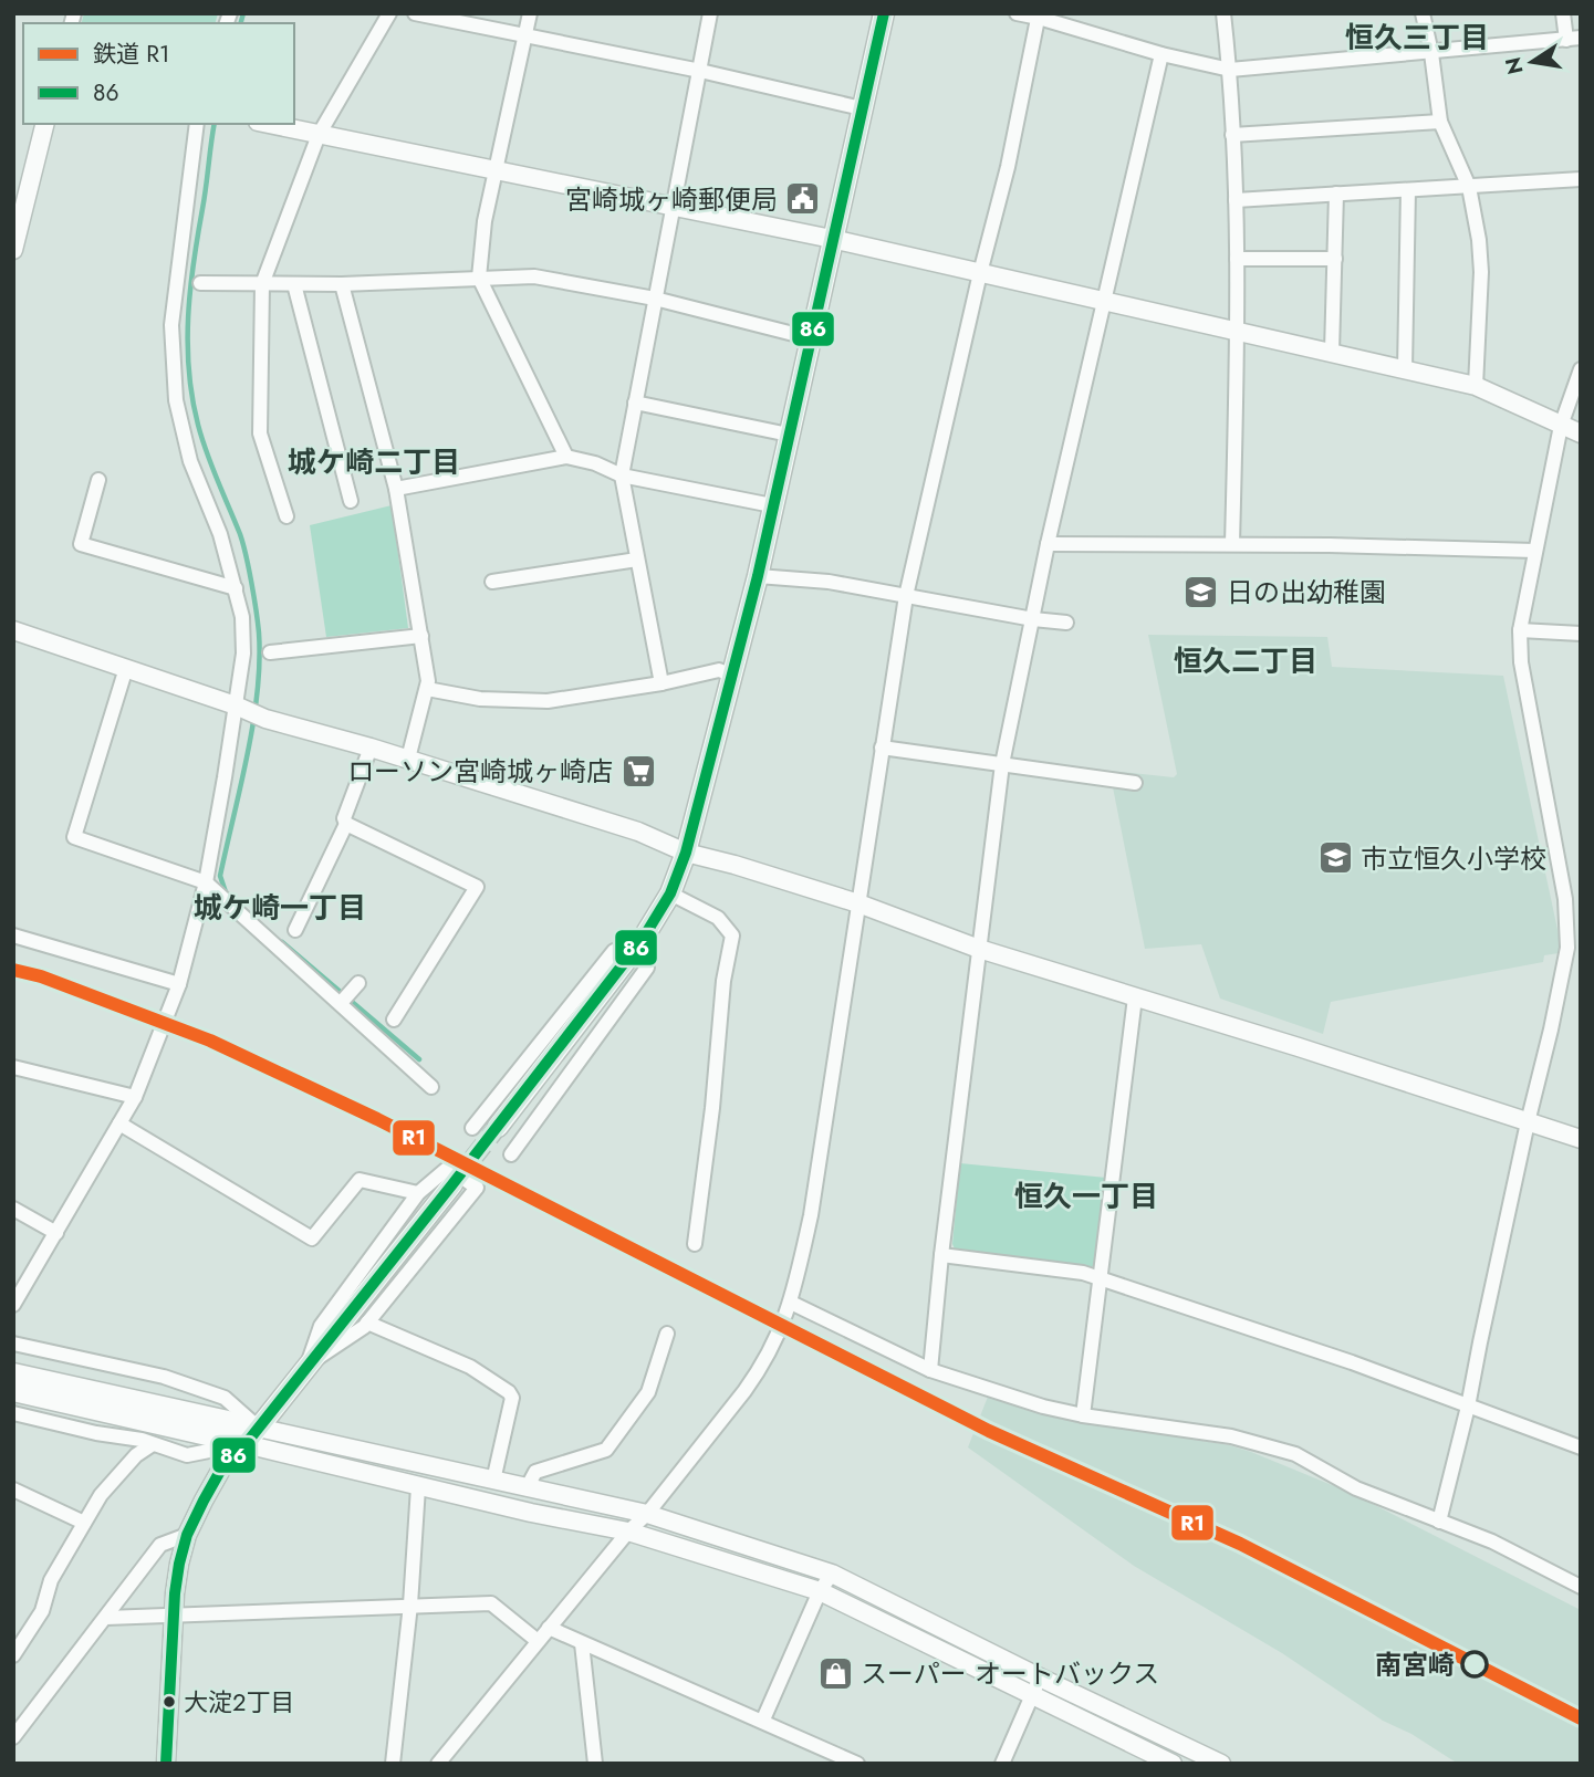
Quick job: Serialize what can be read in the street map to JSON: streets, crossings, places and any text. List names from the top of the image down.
{
  "districts": [
    "恒久三丁目",
    "城ケ崎二丁目",
    "恒久二丁目",
    "城ケ崎一丁目",
    "恒久一丁目"
  ],
  "places": {
    "public building": ["宮崎城ヶ崎郵便局"],
    "school or university": ["日の出幼稚園", "市立恒久小学校"],
    "supermarket": ["ローソン宮崎城ヶ崎店"],
    "other": ["南宮崎", "大淀2丁目"],
    "shop": ["スーパー オートバックス"]
  },
  "lines": ["transit line 86", "rail line R1"],
  "legend": ["鉄道 R1", "86"],
  "north": "left"
}
